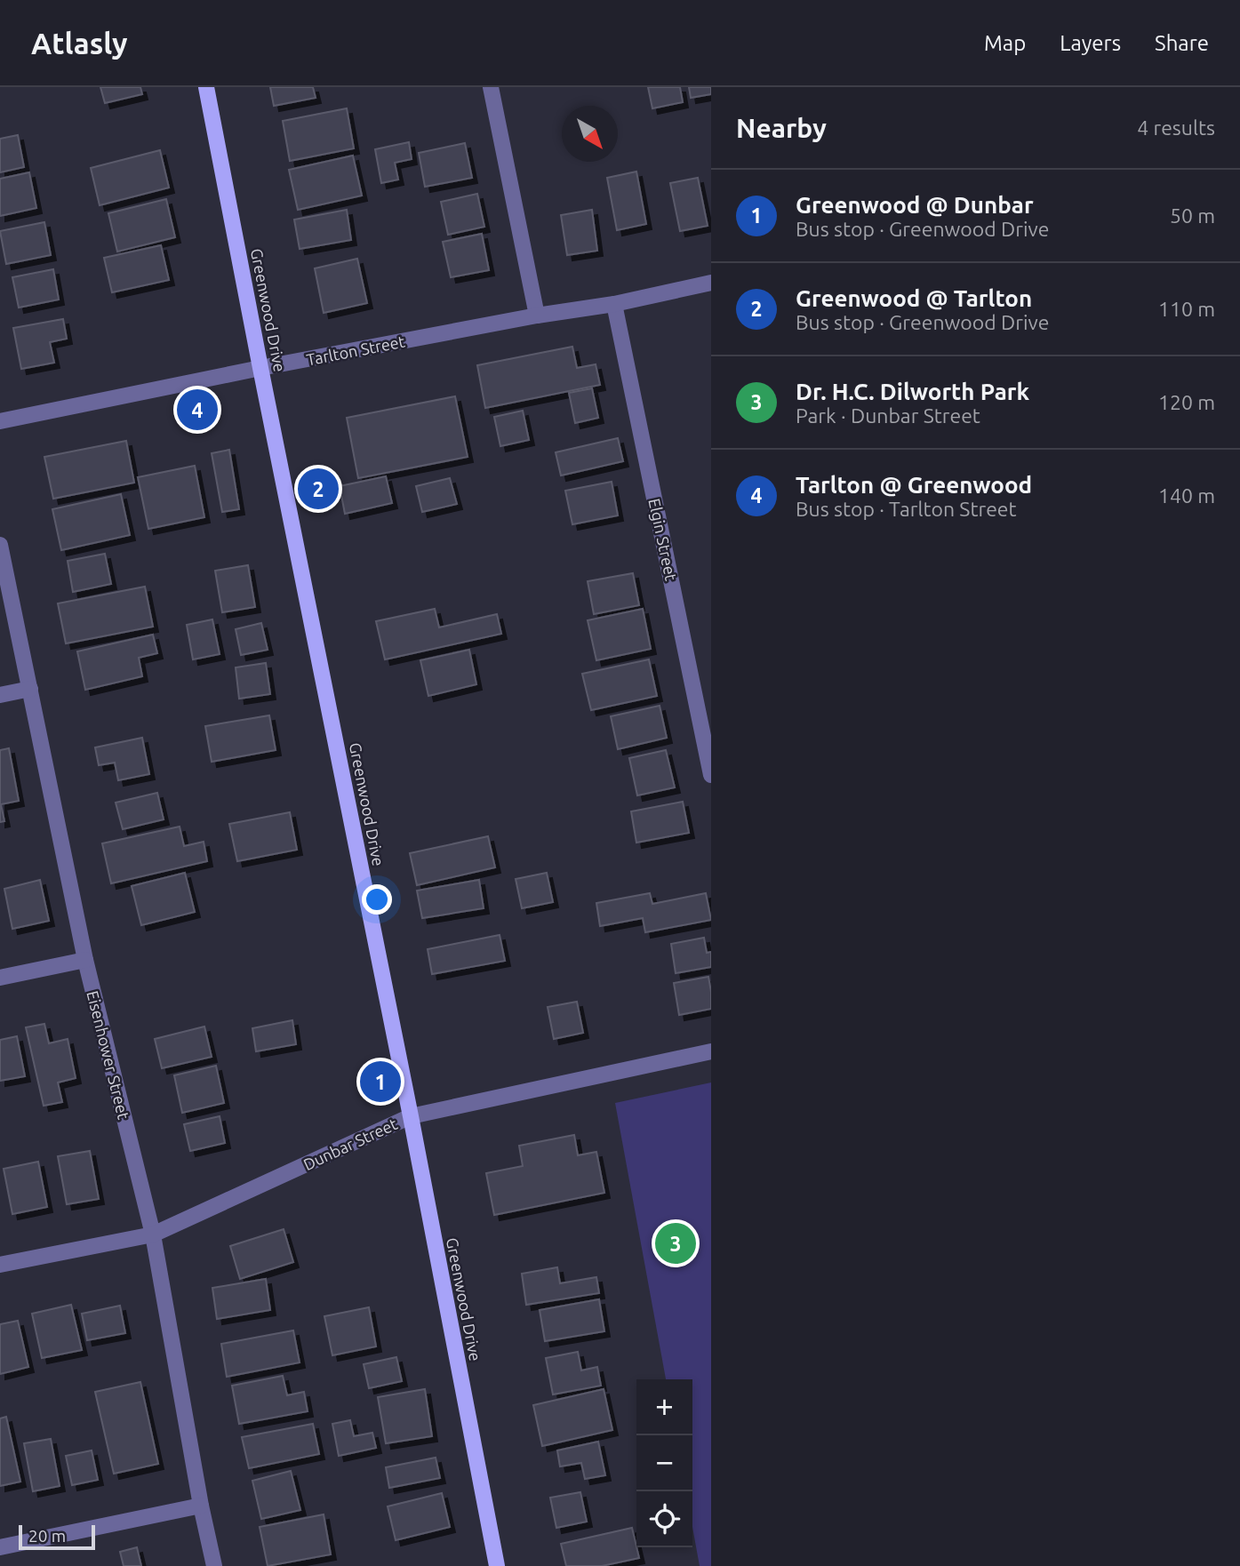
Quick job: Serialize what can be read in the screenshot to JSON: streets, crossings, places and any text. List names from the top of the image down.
{
  "streets": {
    "main road": ["Greenwood Drive"],
    "street": [
      "Tarlton Street",
      "Elgin Street",
      "Eisenhower Street",
      "Dunbar Street"
    ]
  },
  "crossings": [
    ["Greenwood Drive", "Tarlton Street"],
    ["Greenwood Drive", "Dunbar Street"],
    ["Tarlton Street", "Elgin Street"],
    ["Eisenhower Street", "Dunbar Street"]
  ],
  "scale_bar": "20 m",
  "north": "bottom right",
  "page": {
    "header": "Atlasly",
    "nav": ["Map", "Layers", "Share"],
    "heading": ["Nearby", "4 results"],
    "list": [
      {
        "mark": "1",
        "name": "Greenwood @ Dunbar",
        "note": "Bus stop · Greenwood Drive",
        "value": "50 m"
      },
      {
        "mark": "2",
        "name": "Greenwood @ Tarlton",
        "note": "Bus stop · Greenwood Drive",
        "value": "110 m"
      },
      {
        "mark": "3",
        "name": "Dr. H.C. Dilworth Park",
        "note": "Park · Dunbar Street",
        "value": "120 m"
      },
      {
        "mark": "4",
        "name": "Tarlton @ Greenwood",
        "note": "Bus stop · Tarlton Street",
        "value": "140 m"
      }
    ],
    "pins": [
      "4",
      "2",
      "1",
      "3"
    ],
    "map_buttons": ["+", "−"],
    "scale": "20 m"
  }
}
